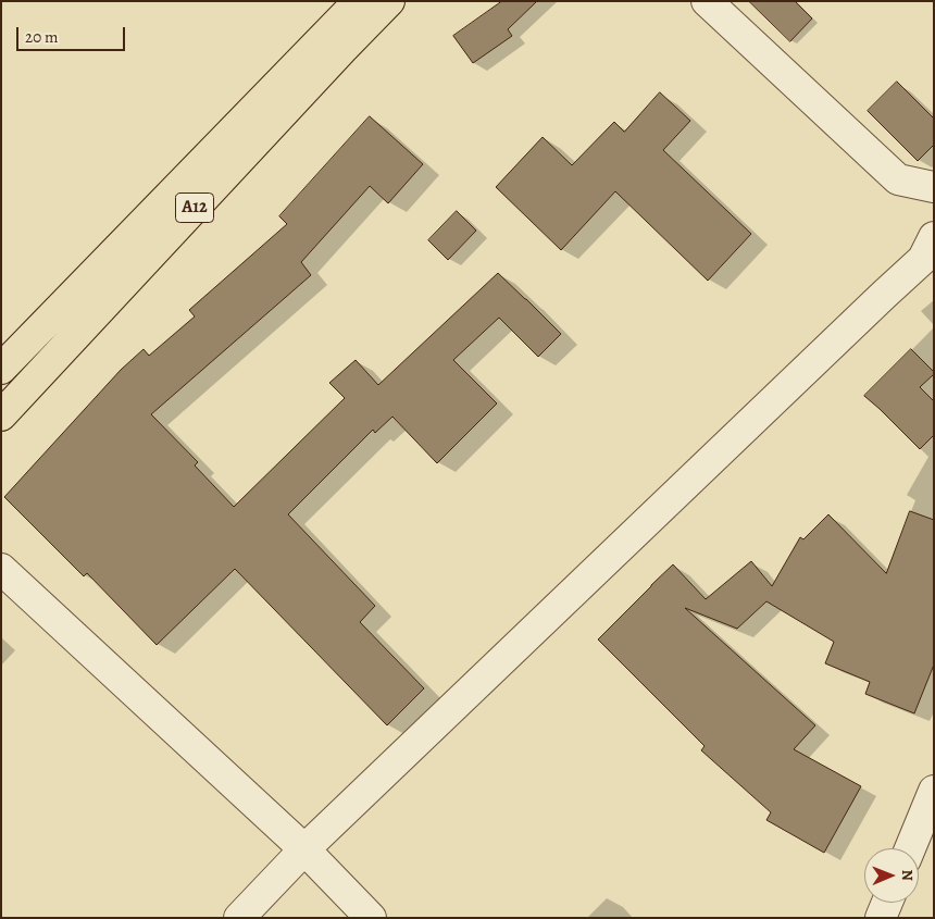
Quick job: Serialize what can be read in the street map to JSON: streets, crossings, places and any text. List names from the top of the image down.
{
  "streets": {
    "main road": ["A12"]
  },
  "scale_bar": "20 m",
  "north": "right"
}
